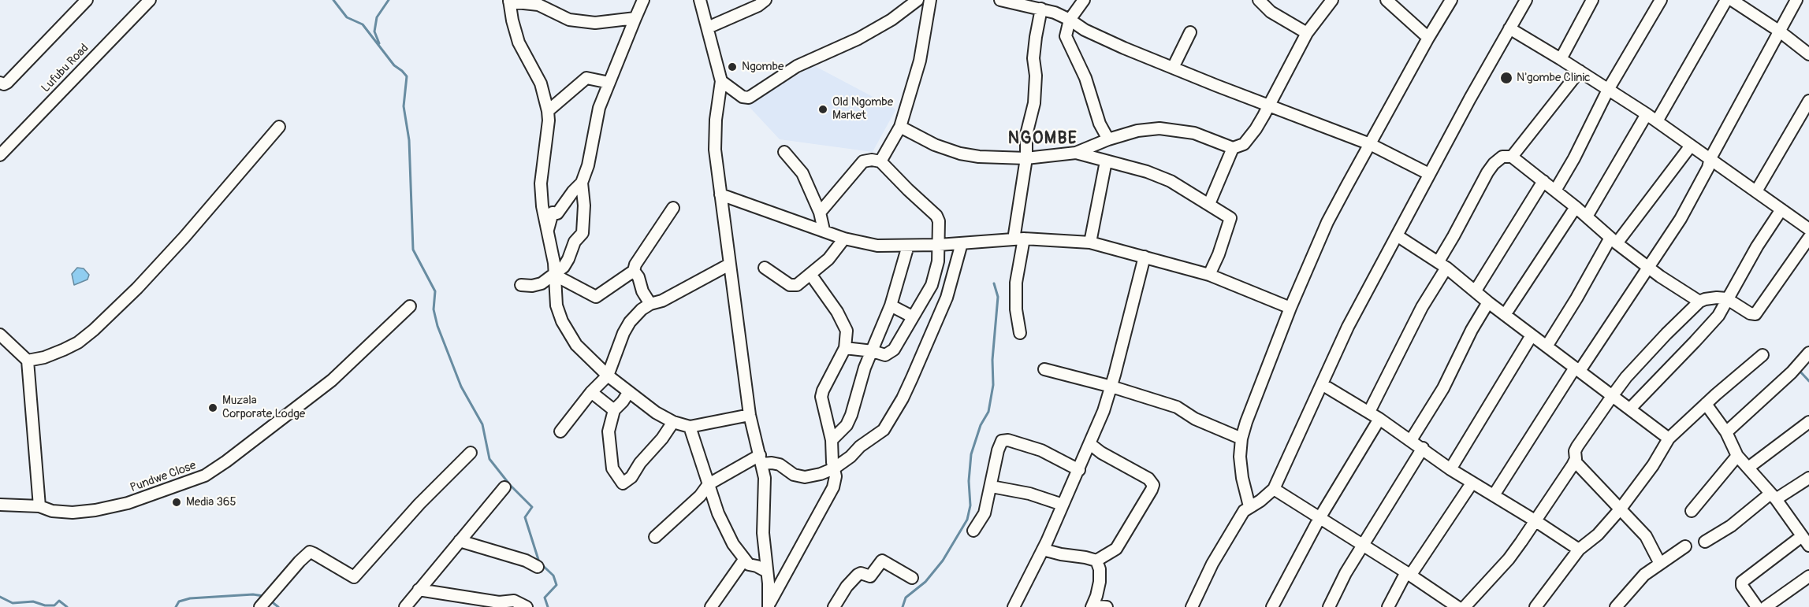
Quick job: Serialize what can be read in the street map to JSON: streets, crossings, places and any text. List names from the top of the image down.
{
  "streets": {
    "street": ["Lufubu Road", "Pundwe Close"]
  },
  "districts": ["NGOMBE"],
  "places": [
    "Ngombe",
    "N'gombe Clinic",
    "Old Ngombe Market",
    "Muzala Corporate Lodge",
    "Media 365"
  ]
}
